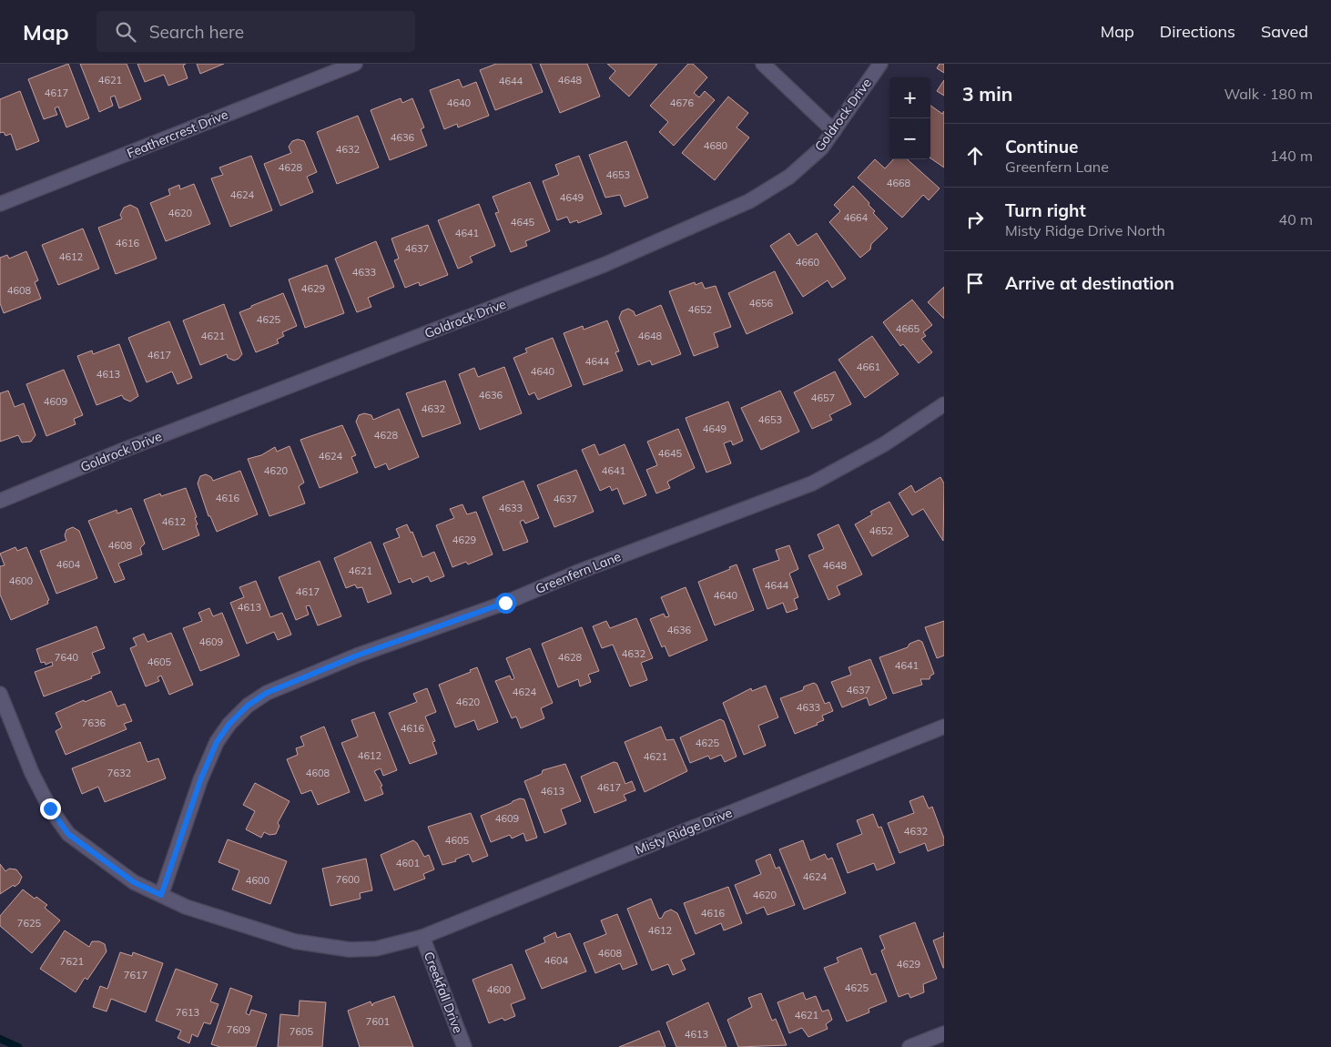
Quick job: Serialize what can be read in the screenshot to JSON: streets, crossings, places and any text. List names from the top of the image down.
{
  "streets": {
    "street": [
      "Goldrock Drive",
      "Feathercrest Drive",
      "Greenfern Lane",
      "Misty Ridge Drive",
      "Creekfall Drive"
    ]
  },
  "crossings": [
    ["Greenfern Lane", "Misty Ridge Drive"],
    ["Misty Ridge Drive", "Creekfall Drive"]
  ],
  "house_numbers": [
    "4621",
    "4648",
    "4644",
    "4617",
    "4640",
    "4676",
    "4636",
    "4680",
    "4632",
    "4628",
    "4653",
    "4668",
    "4624",
    "4649",
    "4620",
    "4664",
    "4645",
    "4641",
    "4616",
    "4637",
    "4612",
    "4660",
    "4633",
    "4629",
    "4608",
    "4656",
    "4652",
    "4625",
    "4665",
    "4621",
    "4648",
    "4617",
    "4644",
    "4661",
    "4640",
    "4613",
    "4636",
    "4657",
    "4609",
    "4632",
    "4653",
    "4649",
    "4628",
    "4645",
    "4624",
    "4620",
    "4641",
    "4616",
    "4637",
    "4633",
    "4612",
    "4652",
    "4629",
    "4608",
    "4604",
    "4648",
    "4621",
    "4600",
    "4644",
    "4617",
    "4640",
    "4613",
    "4636",
    "4609",
    "4632",
    "7640",
    "4628",
    "4605",
    "4641",
    "4637",
    "4624",
    "4620",
    "4633",
    "7636",
    "4616",
    "4625",
    "4612",
    "4621",
    "7632",
    "4608",
    "4617",
    "4613",
    "4609",
    "4632",
    "4605",
    "4601",
    "4624",
    "7600",
    "4600",
    "4620",
    "4616",
    "7625",
    "4612",
    "4608",
    "4604",
    "7621",
    "4629",
    "7617",
    "4625",
    "4600",
    "7613",
    "4621",
    "7601",
    "7609",
    "7605",
    "4613"
  ],
  "page": {
    "header": "Map",
    "search": "Search here",
    "nav": ["Map", "Directions", "Saved"],
    "heading": ["3 min", "Walk · 180 m"],
    "map_buttons": ["+", "−"],
    "list": [
      ["Continue", "Greenfern Lane", "140 m"],
      ["Turn right", "Misty Ridge Drive North", "40 m"],
      "Arrive at destination"
    ]
  }
}
